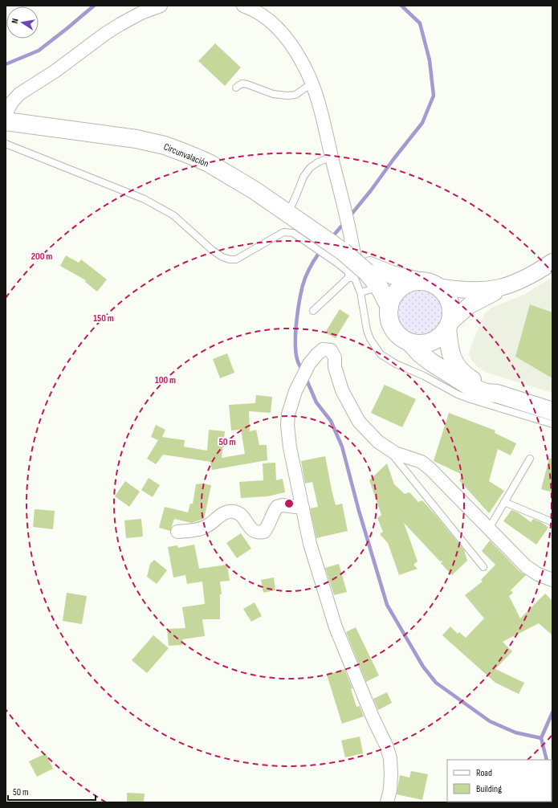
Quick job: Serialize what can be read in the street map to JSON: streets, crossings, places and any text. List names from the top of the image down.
{
  "streets": {
    "main road": ["Circunvalación"]
  },
  "legend": ["Road", "Building"],
  "scale_bar": "50 m",
  "north": "left",
  "rings": [
    "200 m",
    "150 m",
    "100 m",
    "50 m"
  ]
}
